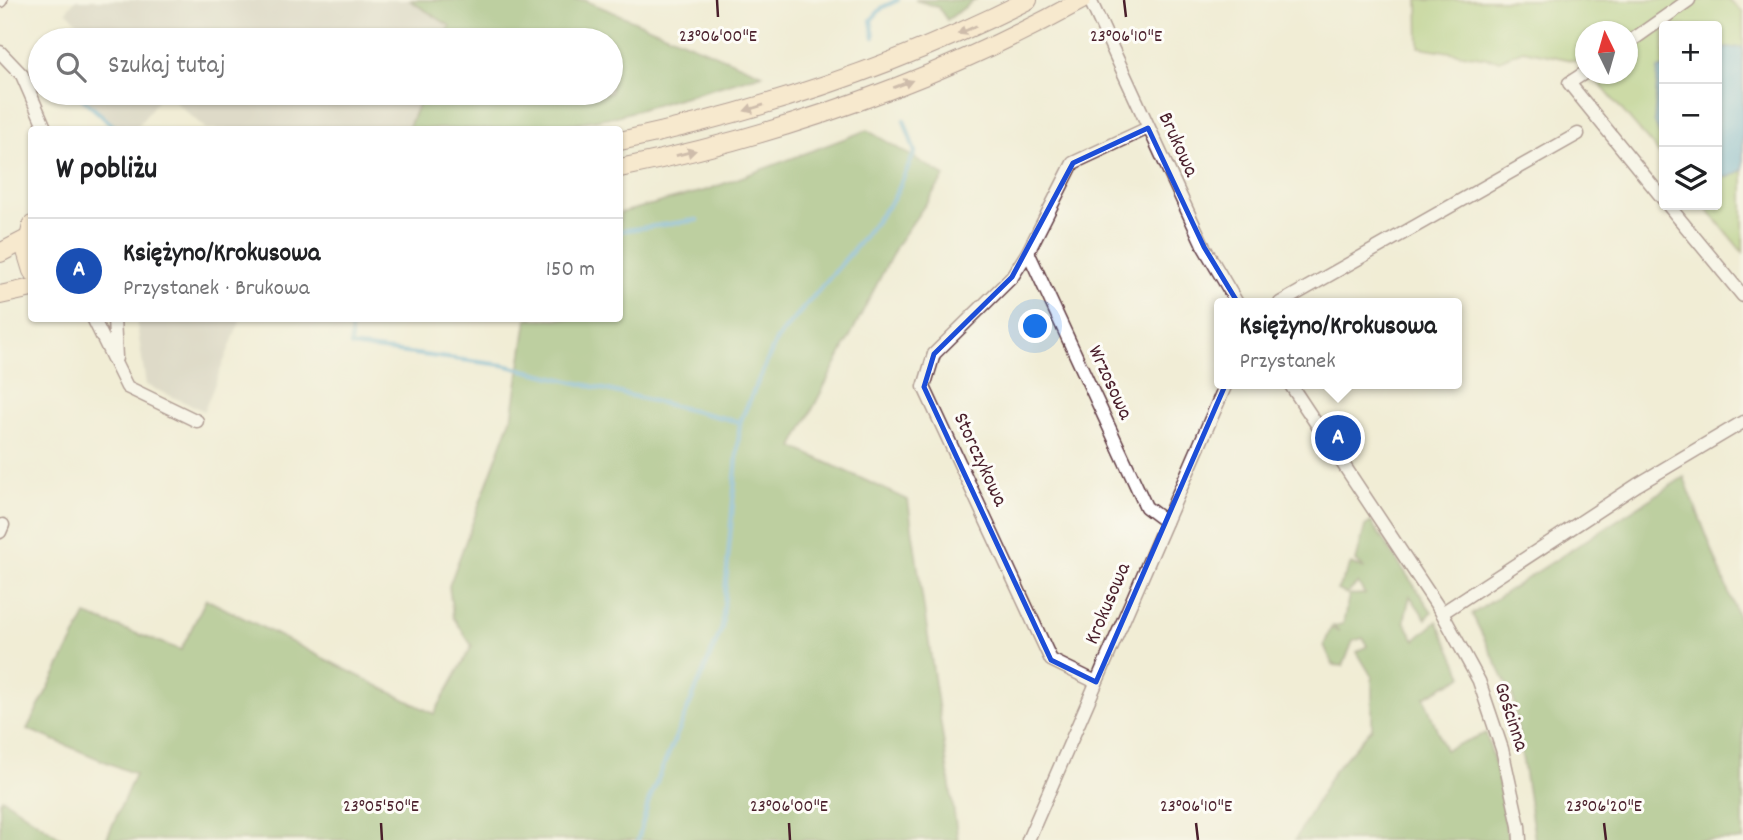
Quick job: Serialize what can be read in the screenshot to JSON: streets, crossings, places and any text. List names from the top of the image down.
{
  "streets": {
    "street": [
      "Brukowa",
      "Wrzosowa",
      "Storczykowa",
      "Krokusowa",
      "Gościnna"
    ]
  },
  "crossings": [
    ["Brukowa", "Storczykowa"],
    ["Wrzosowa", "Storczykowa"],
    ["Wrzosowa", "Krokusowa"],
    ["Storczykowa", "Krokusowa"]
  ],
  "north": "top",
  "page": {
    "map_buttons": ["+", "−"],
    "search": "Szukaj tutaj",
    "heading": "W pobliżu",
    "list": [
      {
        "mark": "A",
        "name": "Księżyno/Krokusowa",
        "note": "Przystanek · Brukowa",
        "value": "150 m"
      }
    ],
    "popup": ["Księżyno/Krokusowa", "Przystanek"],
    "pins": "A"
  },
  "coordinates": [
    "23°06'00\"E",
    "23°06'10\"E",
    "23°05'50\"E",
    "23°06'20\"E"
  ]
}
